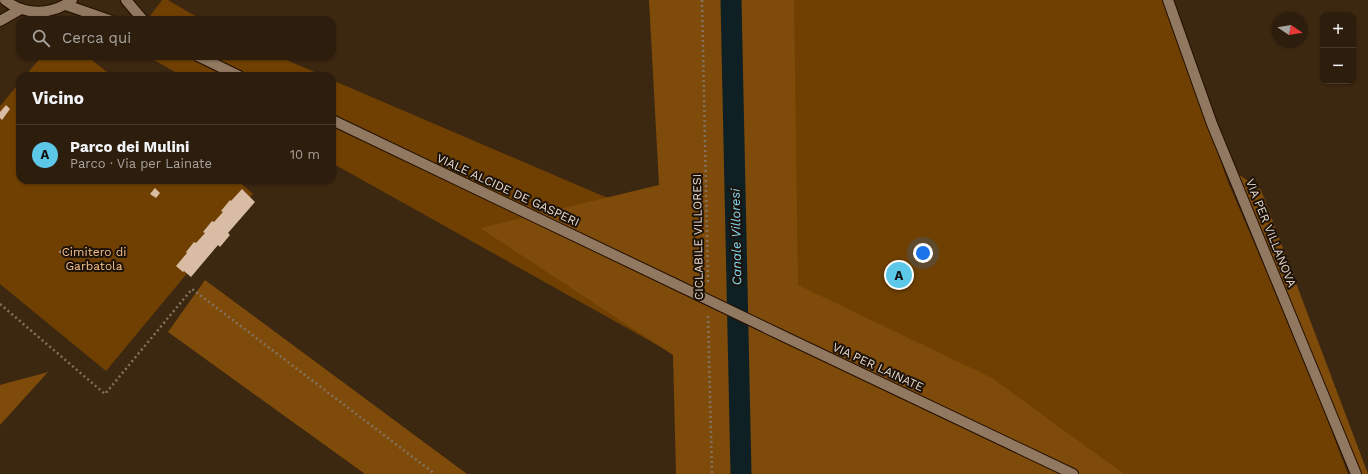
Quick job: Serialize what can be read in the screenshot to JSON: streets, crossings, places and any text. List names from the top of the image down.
{
  "streets": {
    "street": ["VIALE ALCIDE DE GASPERI", "VIA PER VILLANOVA", "VIA PER LAINATE"],
    "path": ["CICLABILE VILLORESI"]
  },
  "crossings": [
    ["VIALE ALCIDE DE GASPERI", "VIA PER LAINATE"]
  ],
  "water": ["Canale Villoresi"],
  "parks": ["Cimitero di Garbatola"],
  "north": "right",
  "page": {
    "map_buttons": ["+", "−"],
    "search": "Cerca qui",
    "heading": "Vicino",
    "list": [
      {
        "mark": "A",
        "name": "Parco dei Mulini",
        "note": "Parco · Via per Lainate",
        "value": "10 m"
      }
    ],
    "pins": "A"
  }
}
